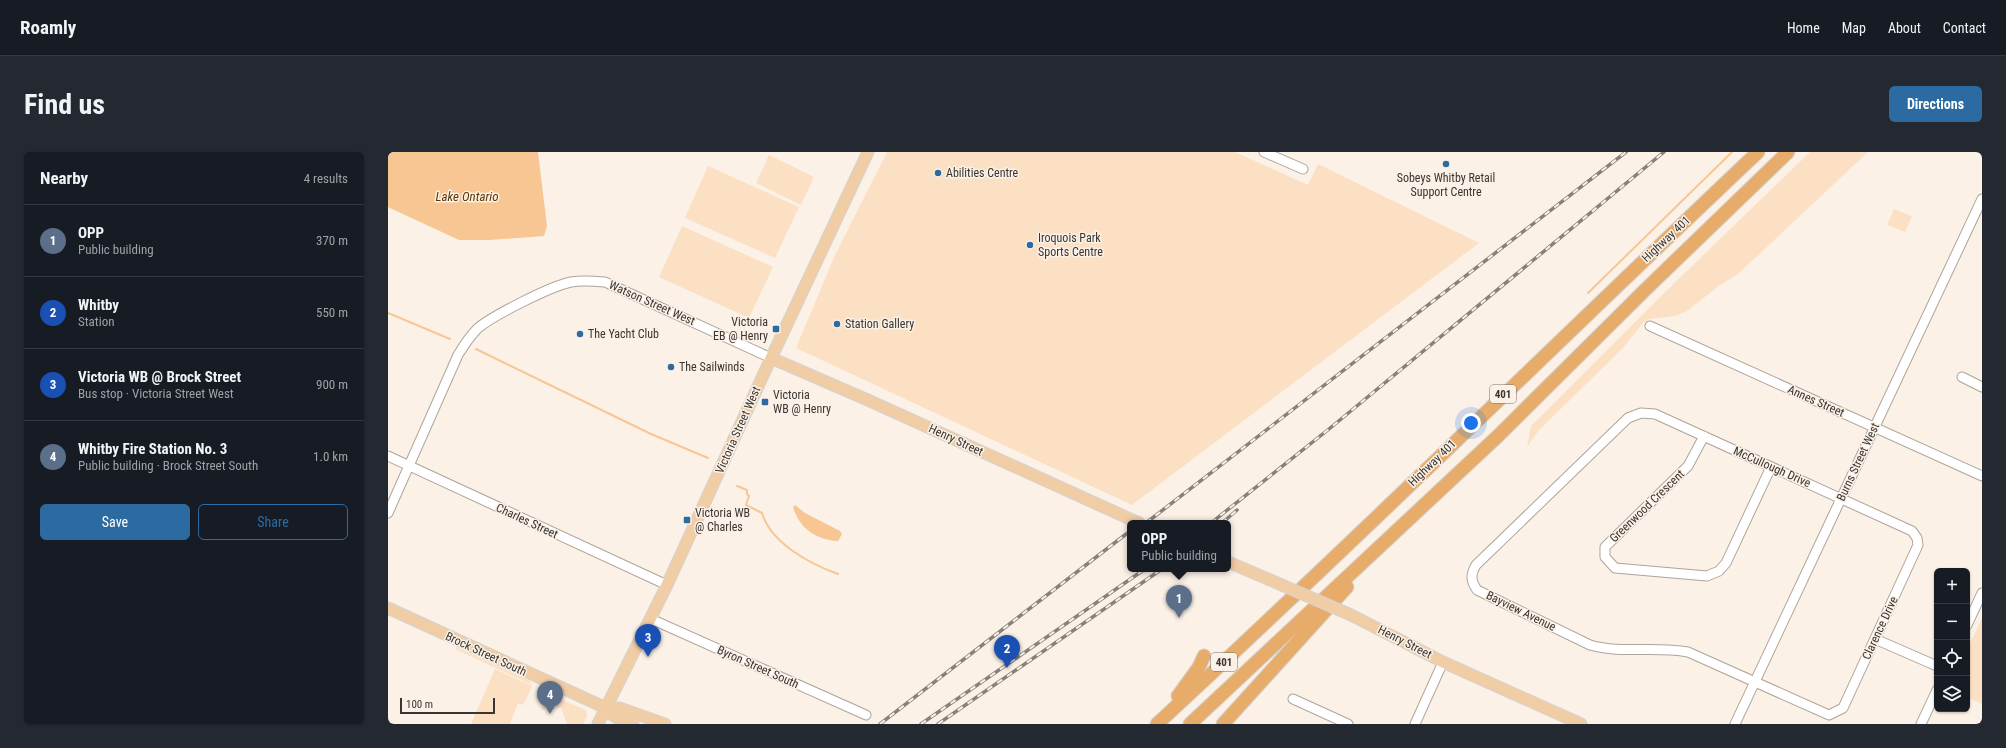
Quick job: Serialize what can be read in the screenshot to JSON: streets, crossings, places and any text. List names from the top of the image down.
{
  "streets": {
    "highway": ["Highway 401", "401"],
    "main road": ["Victoria Street West", "Henry Street", "Brock Street South"],
    "street": [
      "Watson Street West",
      "Annes Street",
      "Burns Street West",
      "McCullough Drive",
      "Greenwood Crescent",
      "Charles Street",
      "Bayview Avenue",
      "Clarence Drive",
      "Byron Street South"
    ]
  },
  "crossings": [
    ["Watson Street West", "Victoria Street West"],
    ["Watson Street West", "Henry Street"],
    ["Watson Street West", "Charles Street"],
    ["Annes Street", "Burns Street West"],
    ["Victoria Street West", "Henry Street"],
    ["Victoria Street West", "Charles Street"],
    ["Victoria Street West", "Brock Street South"],
    ["Victoria Street West", "Byron Street South"],
    ["Burns Street West", "McCullough Drive"],
    ["Burns Street West", "Bayview Avenue"],
    ["Burns Street West", "Clarence Drive"],
    ["McCullough Drive", "Greenwood Crescent"],
    ["McCullough Drive", "Bayview Avenue"],
    ["McCullough Drive", "Clarence Drive"],
    ["Greenwood Crescent", "Bayview Avenue"],
    ["Bayview Avenue", "Clarence Drive"]
  ],
  "water": ["Lake Ontario"],
  "places": {
    "other": [
      "Sobeys Whitby Retail Support Centre",
      "Abilities Centre",
      "Iroquois Park Sports Centre",
      "Station Gallery",
      "The Yacht Club",
      "The Sailwinds"
    ],
    "transit": ["Victoria EB @ Henry", "Victoria WB @ Henry", "Victoria WB @ Charles"]
  },
  "scale_bar": "100 m",
  "page": {
    "header": "Roamly",
    "nav": [
      "Home",
      "Map",
      "About",
      "Contact"
    ],
    "buttons": [
      "Directions",
      ["Save", "Share"]
    ],
    "title": "Find us",
    "heading": ["Nearby", "4 results"],
    "list": [
      {
        "mark": "1",
        "name": "OPP",
        "note": "Public building",
        "value": "370 m"
      },
      {
        "mark": "2",
        "name": "Whitby",
        "note": "Station",
        "value": "550 m"
      },
      {
        "mark": "3",
        "name": "Victoria WB @ Brock Street",
        "note": "Bus stop · Victoria Street West",
        "value": "900 m"
      },
      {
        "mark": "4",
        "name": "Whitby Fire Station No. 3",
        "note": "Public building · Brock Street South",
        "value": "1.0 km"
      }
    ],
    "popup": ["OPP", "Public building"],
    "map_buttons": ["+", "−"],
    "pins": [
      "1",
      "3",
      "2",
      "4"
    ],
    "scale": "100 m"
  }
}
